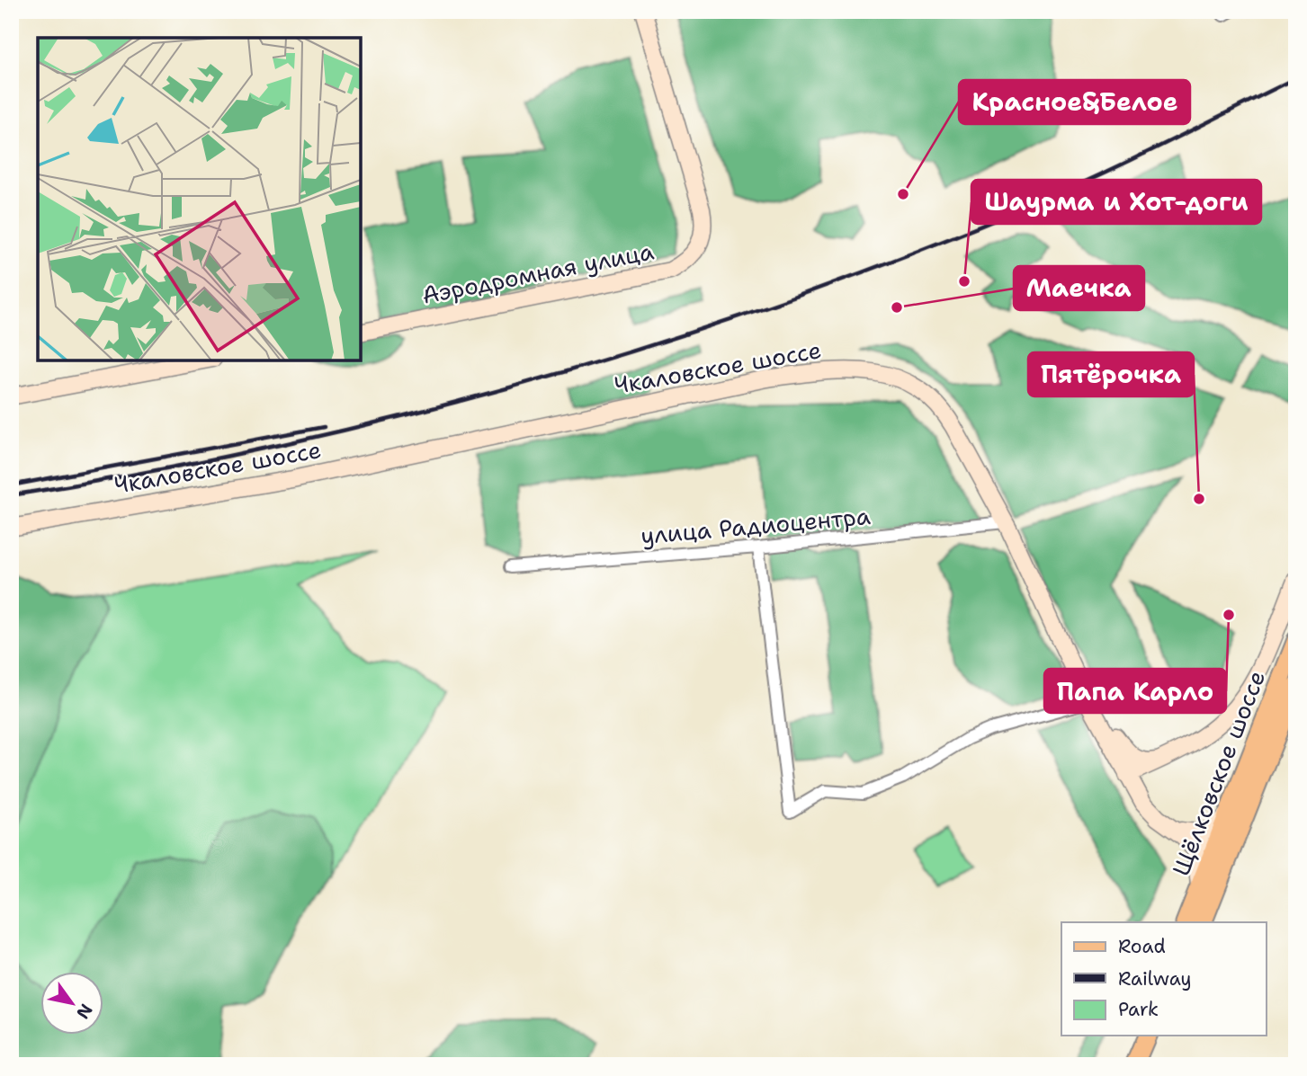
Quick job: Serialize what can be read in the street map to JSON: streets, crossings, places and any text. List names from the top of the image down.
{
  "streets": {
    "main road": ["Щёлковское шоссе"],
    "street": ["Аэродромная улица", "Чкаловское шоссе", "улица Радиоцентра"]
  },
  "crossings": [
    ["Чкаловское шоссе", "улица Радиоцентра"],
    ["Чкаловское шоссе", "Щёлковское шоссе"]
  ],
  "places": [
    "Красное&Белое",
    "Шаурма и Хот-доги",
    "Маечка",
    "Пятёрочка",
    "Папа Карло"
  ],
  "legend": ["Road", "Railway", "Park"],
  "north": "bottom right"
}
